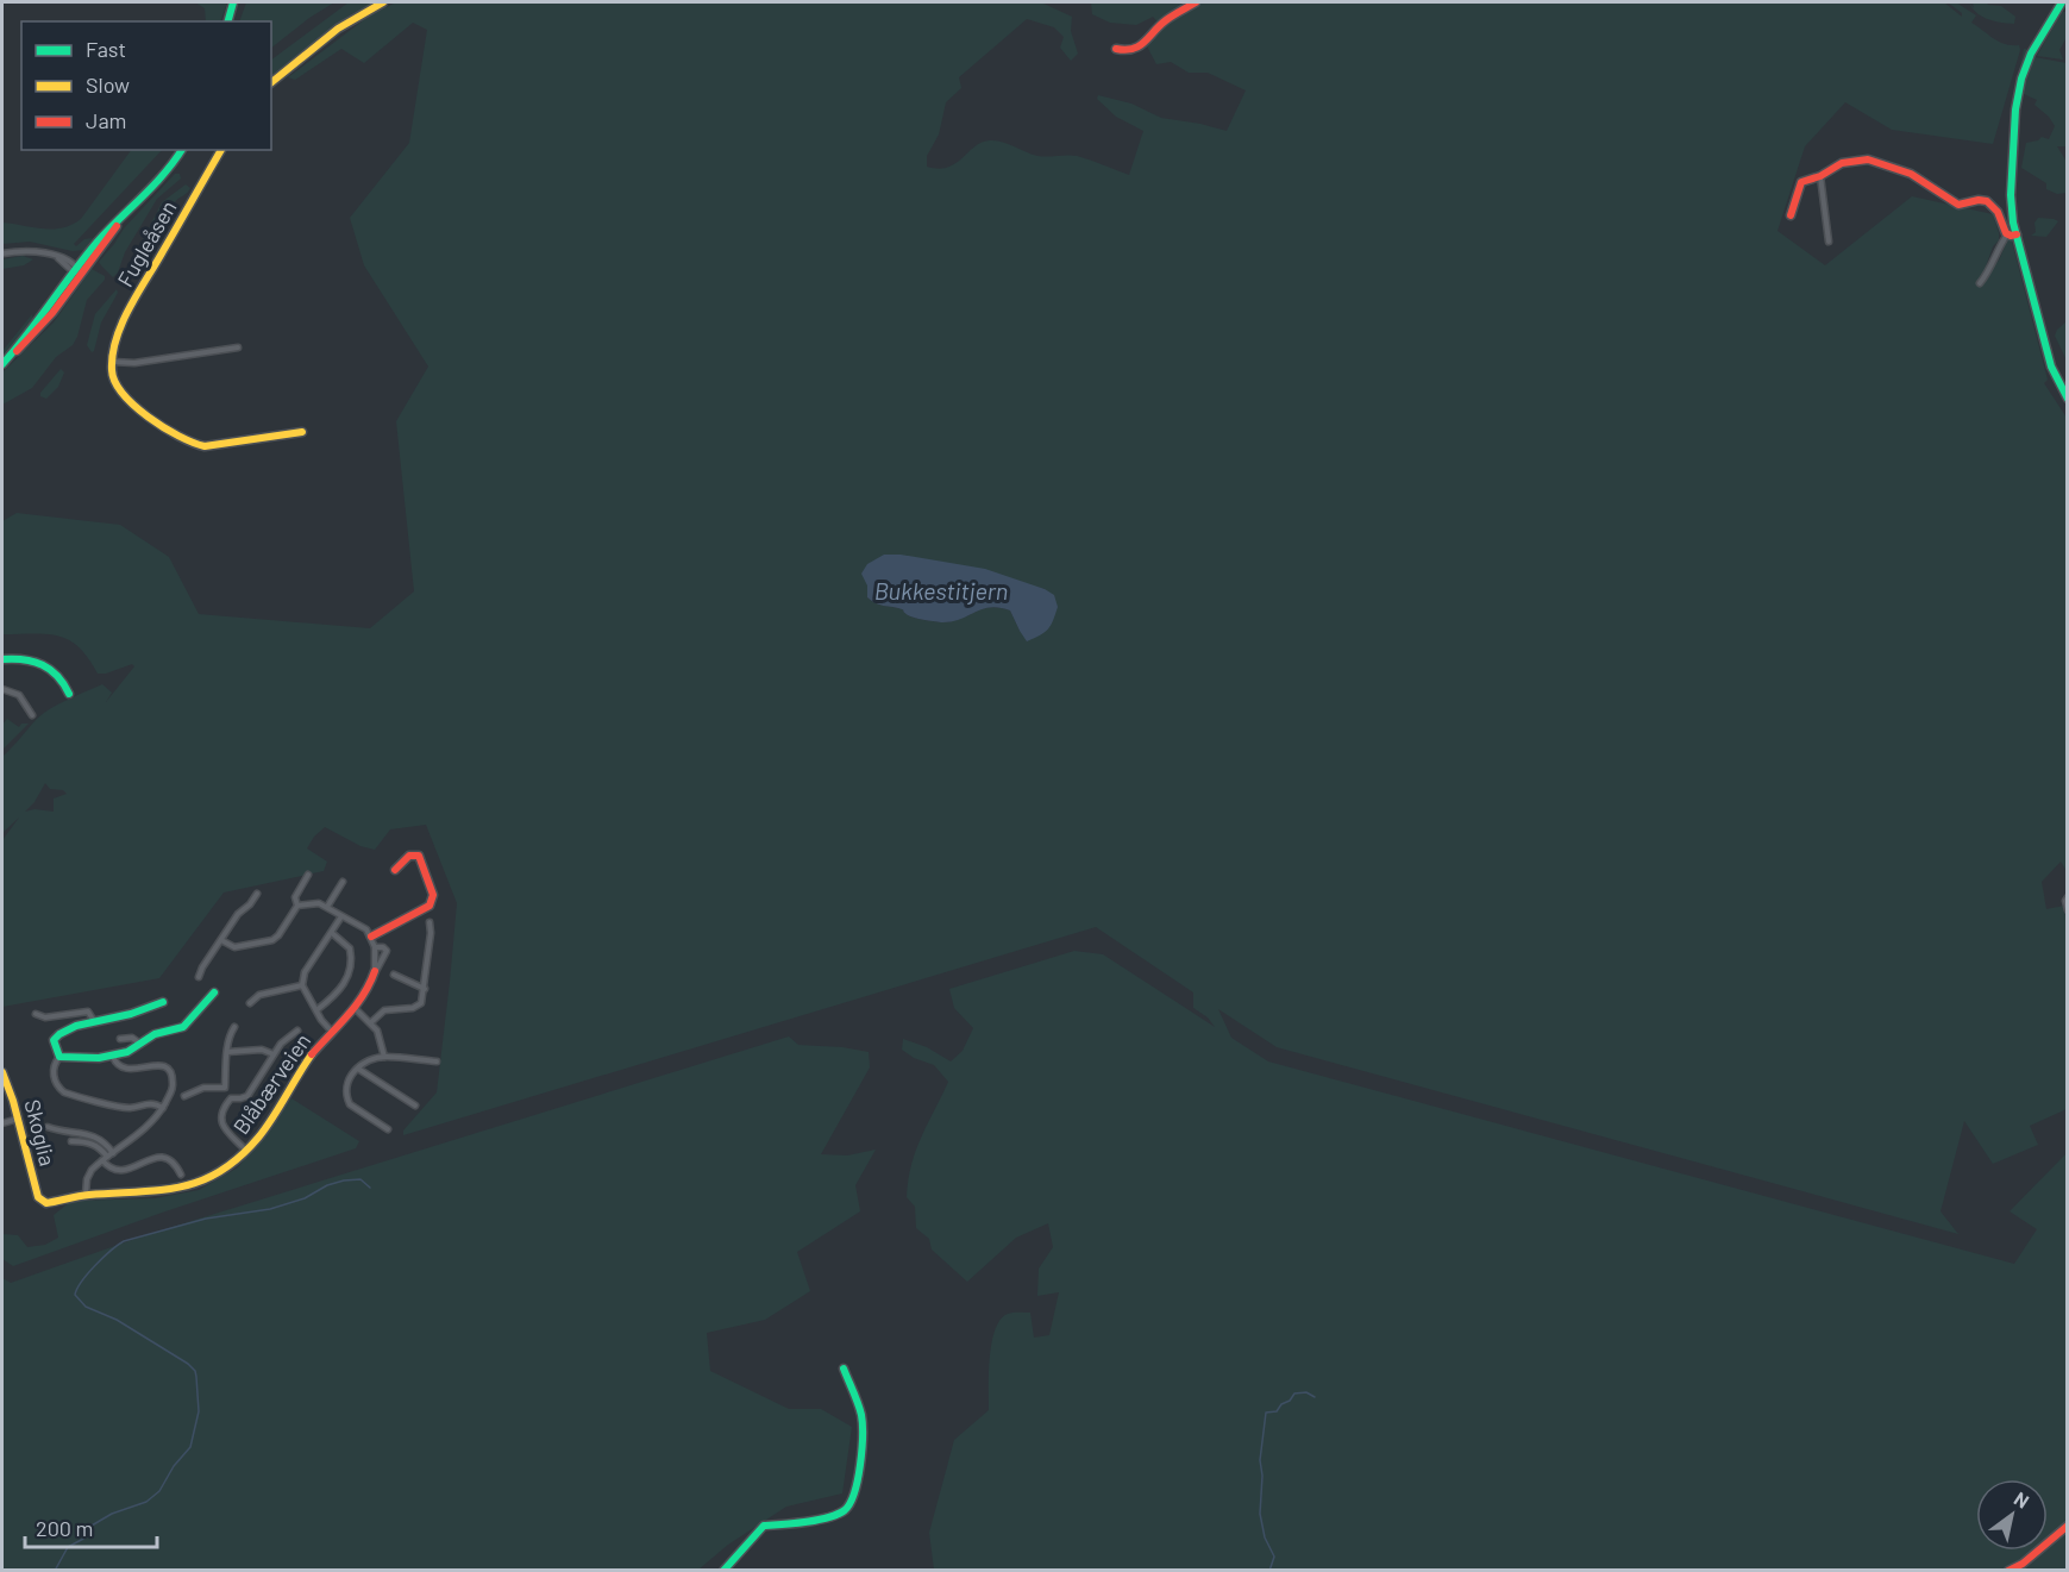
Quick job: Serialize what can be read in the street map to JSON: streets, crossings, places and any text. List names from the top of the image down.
{
  "streets": {
    "street": ["Fugleåsen", "Blåbærveien", "Skoglia"]
  },
  "crossings": [
    ["Blåbærveien", "Skoglia"]
  ],
  "water": ["Bukkestitjern"],
  "legend": ["Fast", "Slow", "Jam"],
  "scale_bar": "200 m",
  "north": "top right"
}
